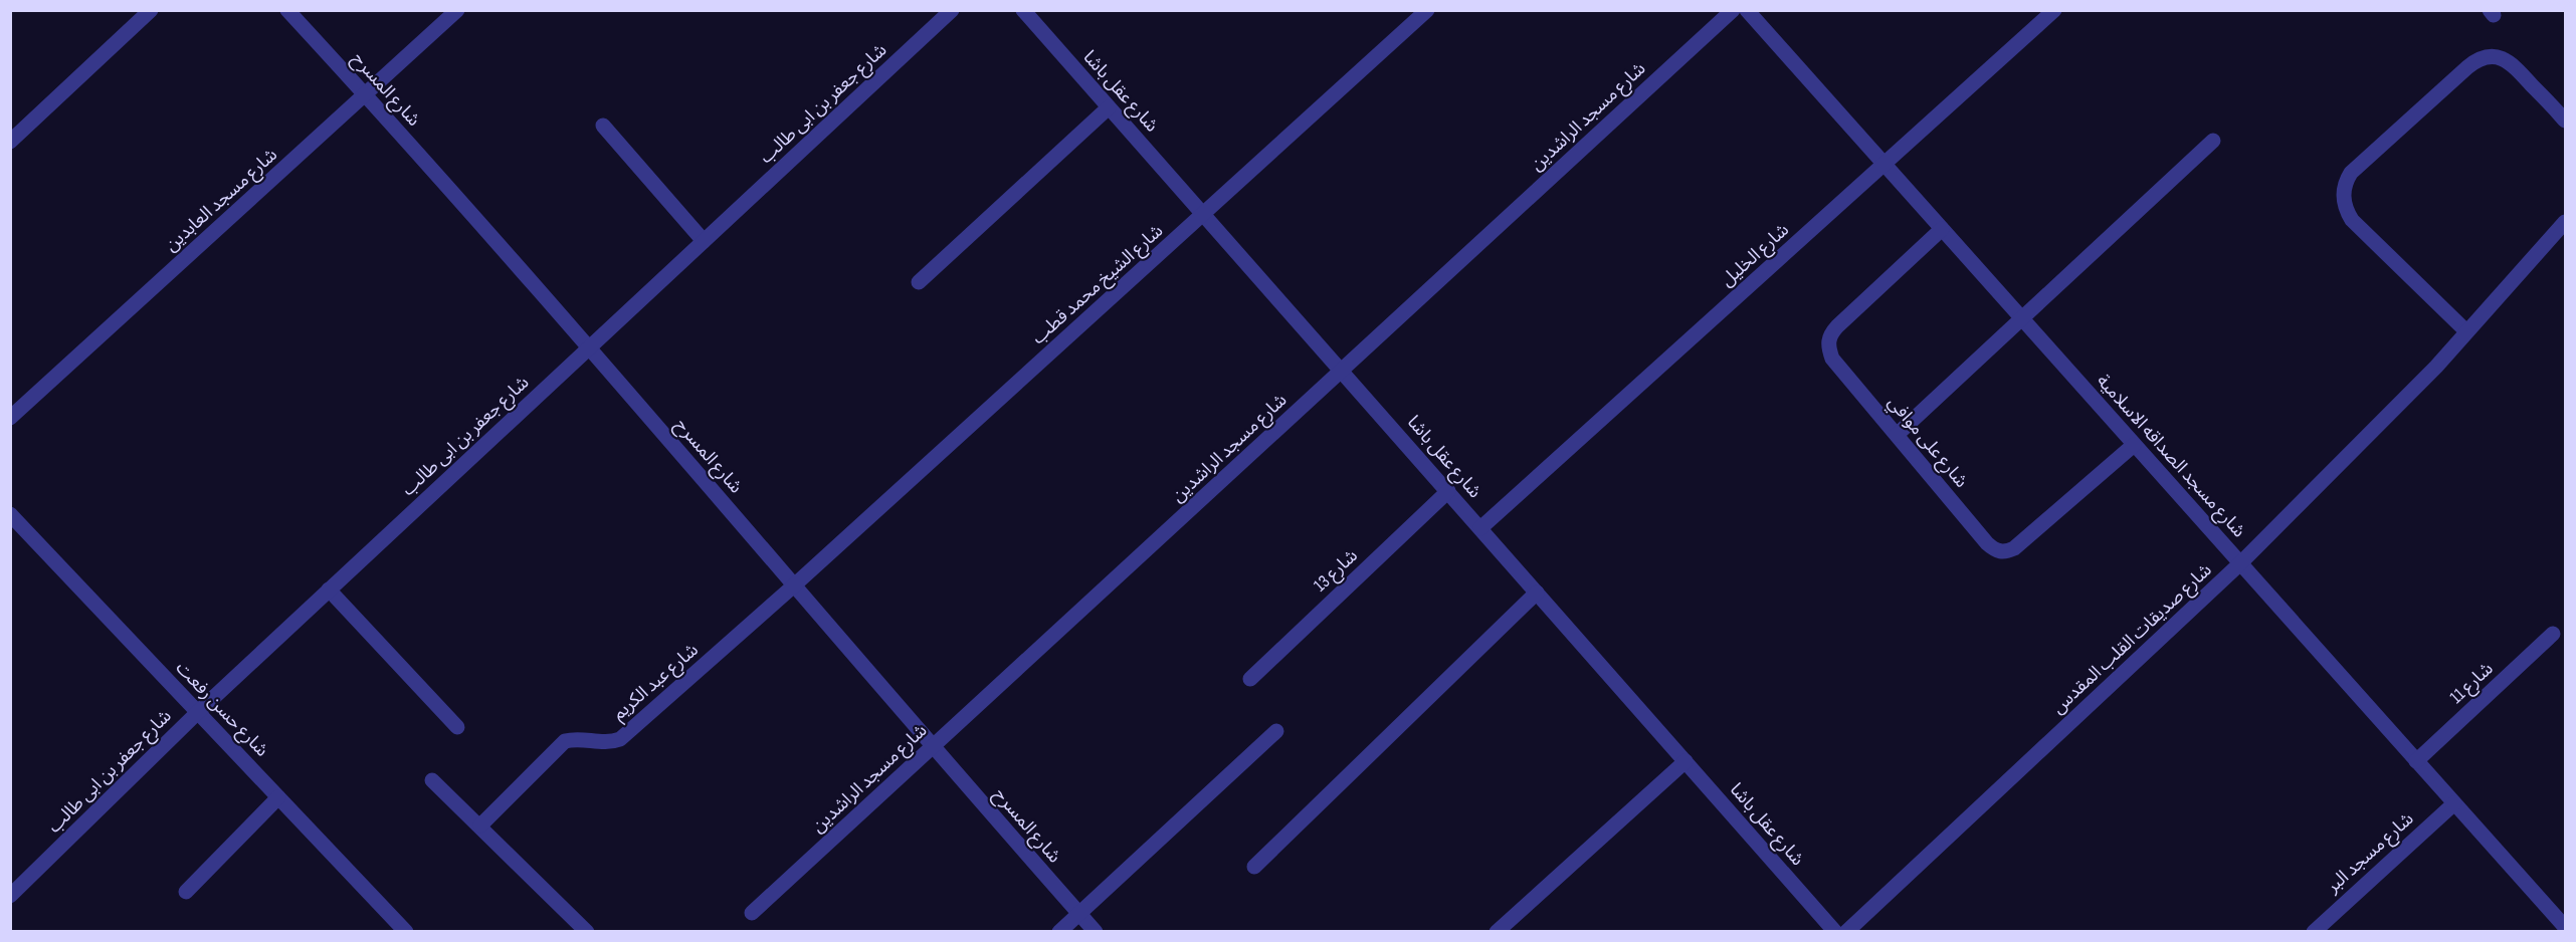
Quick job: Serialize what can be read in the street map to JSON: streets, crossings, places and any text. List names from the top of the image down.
{
  "streets": {
    "street": [
      "شارع المسرح",
      "شارع عقل باشا",
      "شارع جعفر بن ابى طالب",
      "شارع مسجد الراشدين",
      "شارع مسجد العابدين",
      "شارع الخليل",
      "شارع الشيخ محمد قطب",
      "شارع على موافي",
      "شارع مسجد الصداقه الاسلامية",
      "شارع 13",
      "شارع صديقات القلب المقدس",
      "شارع عبد الكريم",
      "شارع 11",
      "شارع حسن رفعت",
      "شارع مسجد البر"
    ]
  },
  "crossings": [
    ["شارع المسرح", "شارع جعفر بن ابى طالب"],
    ["شارع المسرح", "شارع مسجد الراشدين"],
    ["شارع المسرح", "شارع مسجد العابدين"],
    ["شارع المسرح", "شارع الشيخ محمد قطب"],
    ["شارع المسرح", "شارع عبد الكريم"],
    ["شارع عقل باشا", "شارع مسجد الراشدين"],
    ["شارع عقل باشا", "شارع الخليل"],
    ["شارع عقل باشا", "شارع الشيخ محمد قطب"],
    ["شارع عقل باشا", "شارع 13"],
    ["شارع جعفر بن ابى طالب", "شارع حسن رفعت"],
    ["شارع الخليل", "شارع مسجد الصداقه الاسلامية"],
    ["شارع الشيخ محمد قطب", "شارع عبد الكريم"],
    ["شارع على موافي", "شارع مسجد الصداقه الاسلامية"],
    ["شارع مسجد الصداقه الاسلامية", "شارع صديقات القلب المقدس"],
    ["شارع مسجد الصداقه الاسلامية", "شارع 11"],
    ["شارع مسجد الصداقه الاسلامية", "شارع مسجد البر"]
  ]
}
